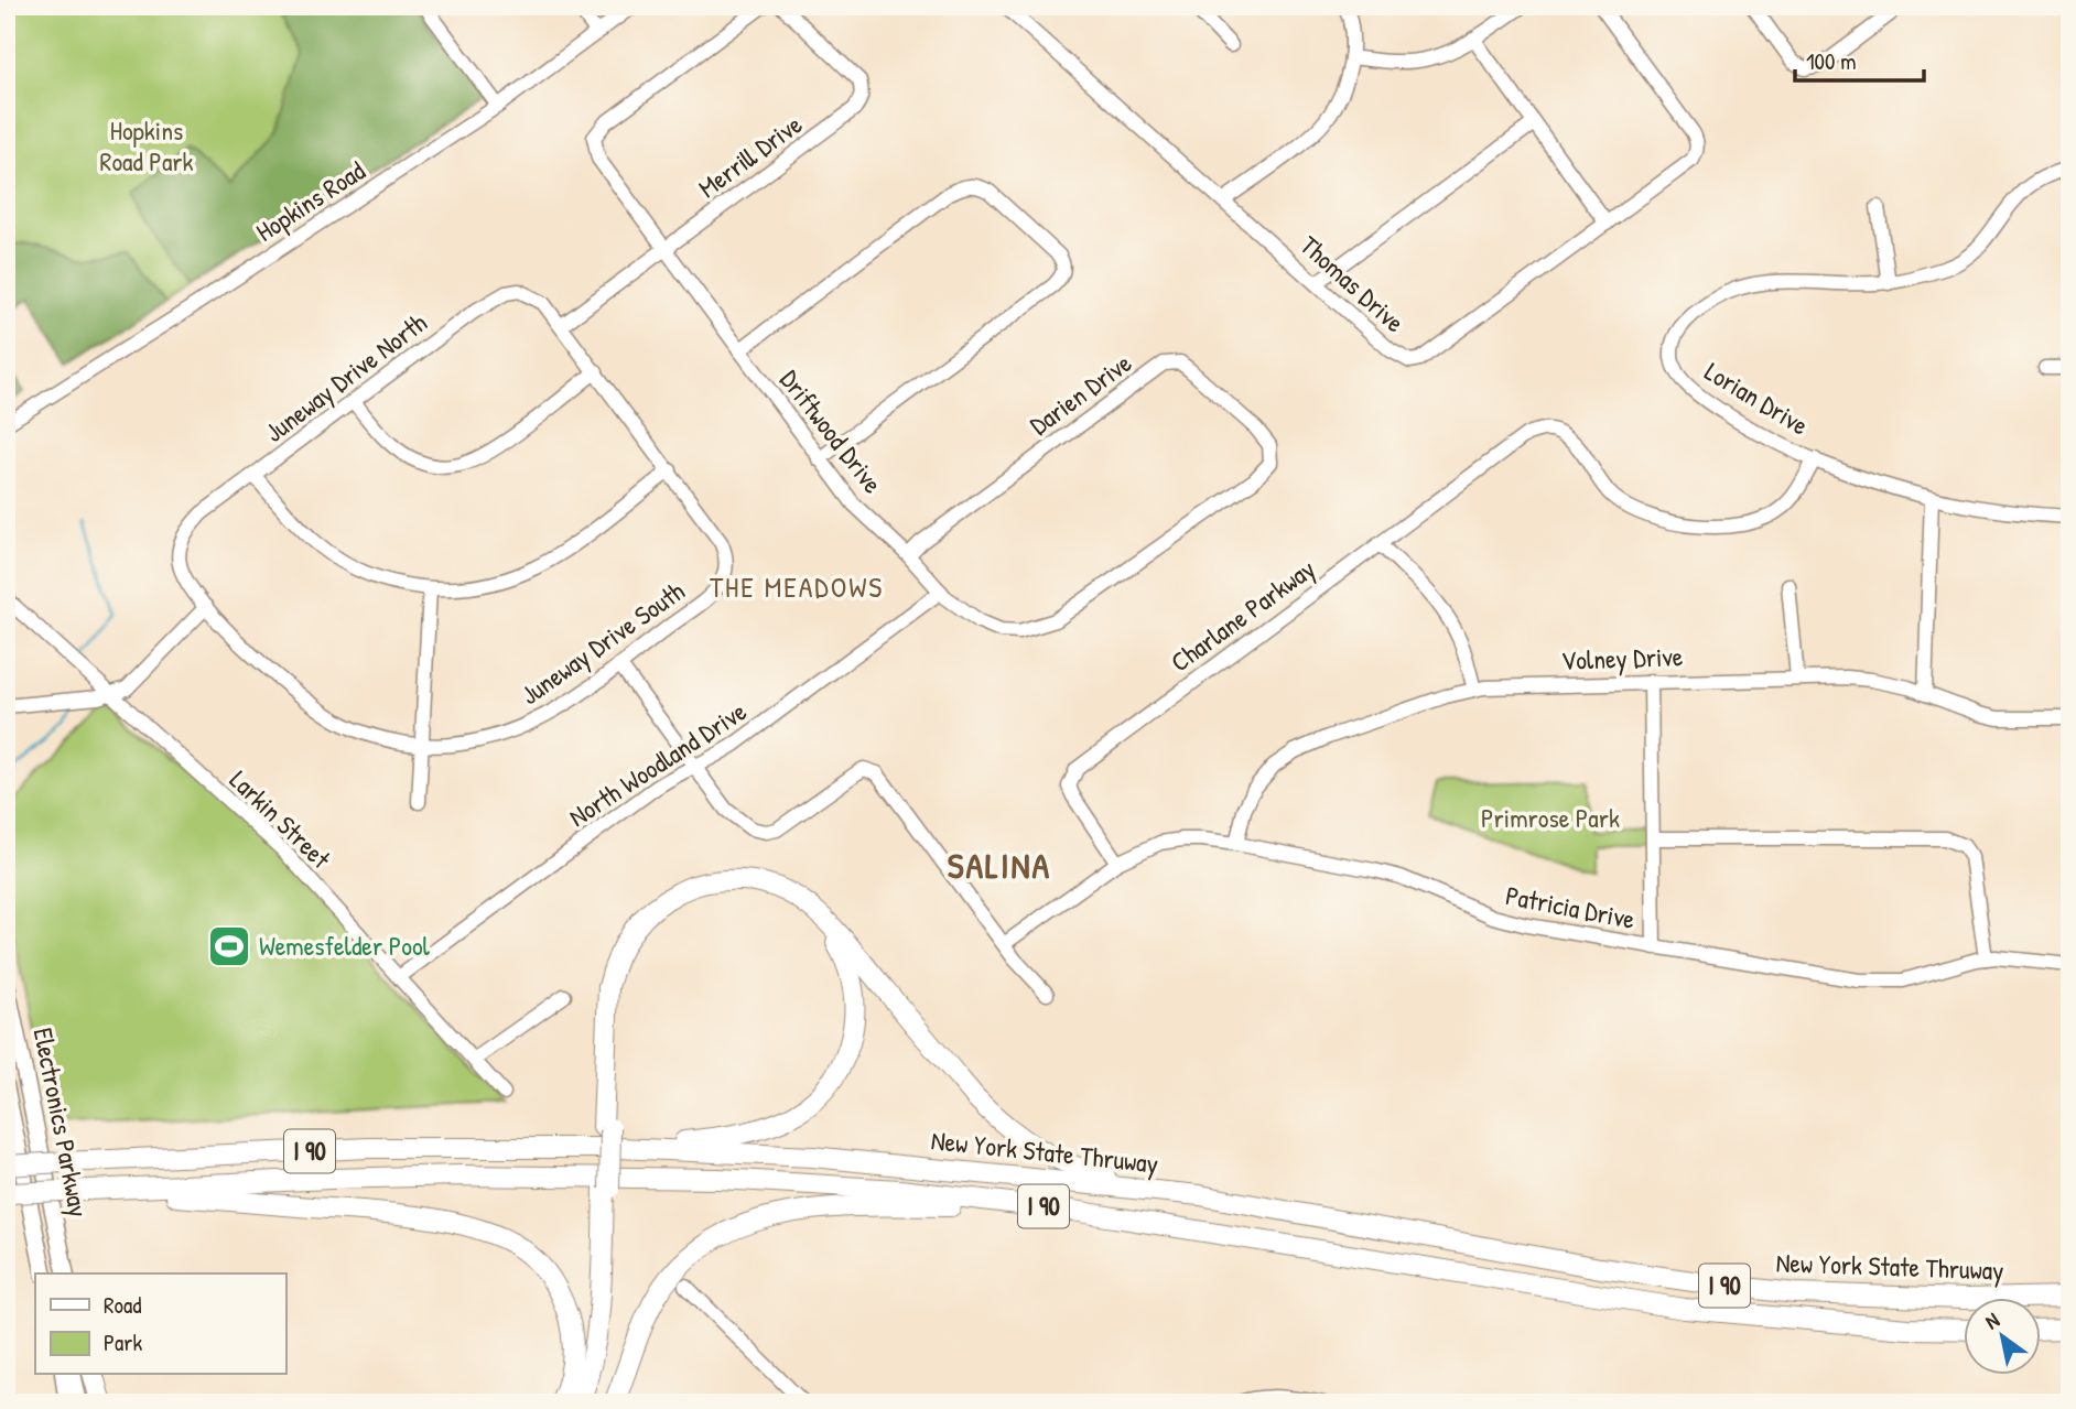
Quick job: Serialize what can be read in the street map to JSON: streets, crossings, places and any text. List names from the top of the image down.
{
  "streets": {
    "highway": ["I 90", "New York State Thruway"],
    "main road": ["Electronics Parkway"],
    "street": [
      "Merrill Drive",
      "Hopkins Road",
      "Thomas Drive",
      "Juneway Drive North",
      "Darien Drive",
      "Lorian Drive",
      "Driftwood Drive",
      "Charlane Parkway",
      "Juneway Drive South",
      "Volney Drive",
      "North Woodland Drive",
      "Larkin Street",
      "Patricia Drive"
    ]
  },
  "crossings": [
    ["Merrill Drive", "Juneway Drive North"],
    ["Merrill Drive", "Driftwood Drive"],
    ["Juneway Drive North", "Juneway Drive South"],
    ["Darien Drive", "Driftwood Drive"],
    ["Lorian Drive", "Charlane Parkway"],
    ["Driftwood Drive", "North Woodland Drive"],
    ["Charlane Parkway", "Patricia Drive"],
    ["Volney Drive", "Patricia Drive"],
    ["North Woodland Drive", "Larkin Street"]
  ],
  "districts": ["THE MEADOWS", "SALINA"],
  "parks": ["Hopkins Road Park", "Primrose Park"],
  "places": {
    "sports": ["Wemesfelder Pool"]
  },
  "legend": ["Road", "Park"],
  "scale_bar": "100 m",
  "north": "top left"
}
